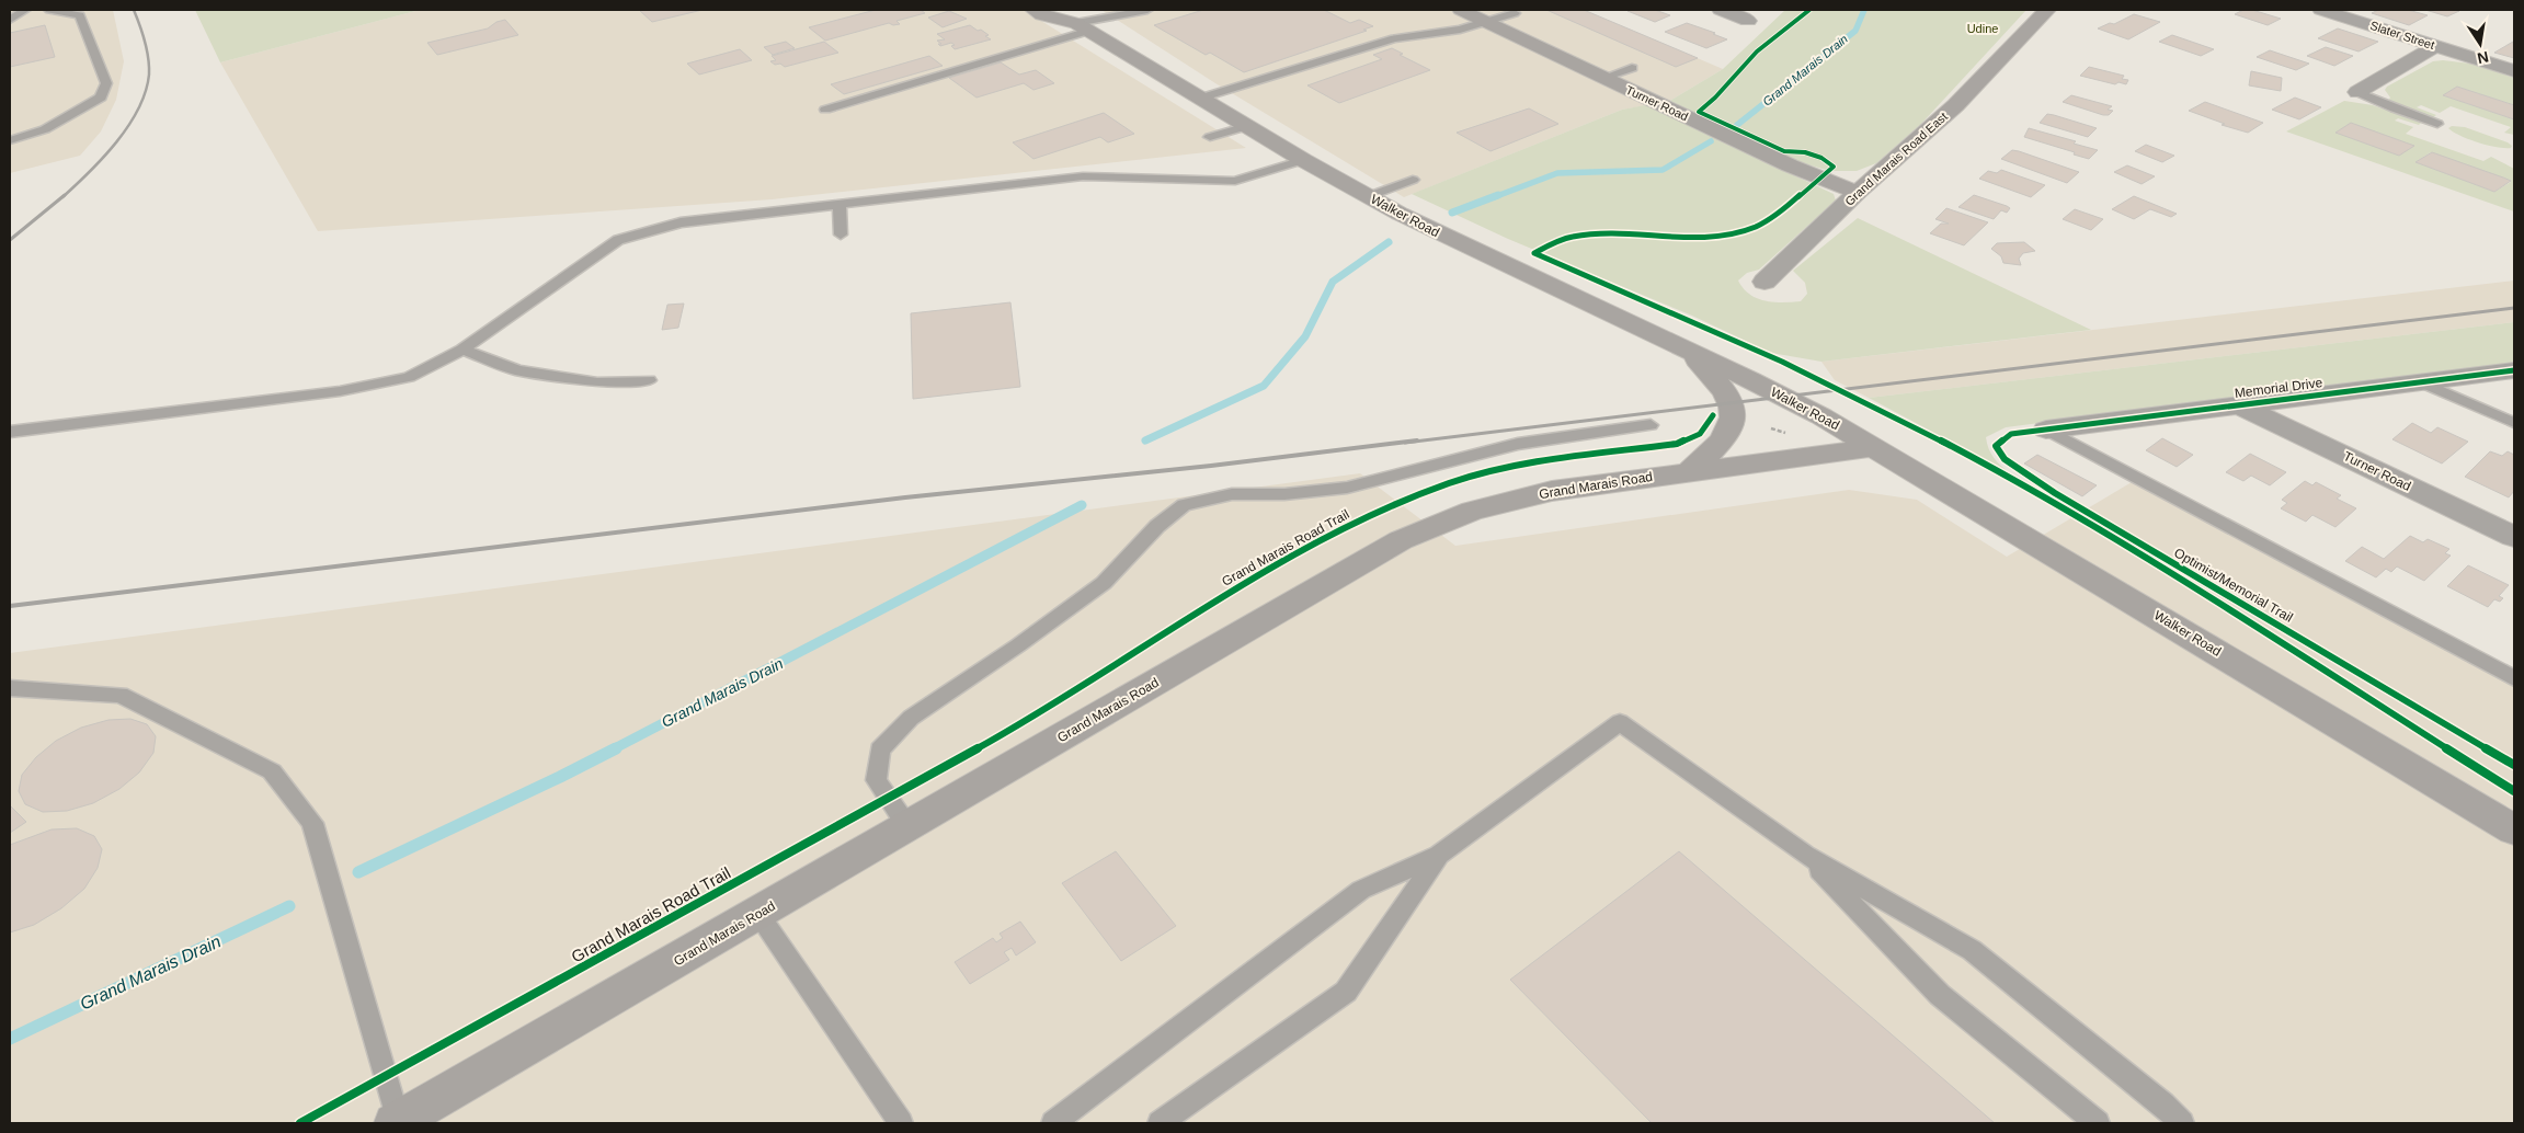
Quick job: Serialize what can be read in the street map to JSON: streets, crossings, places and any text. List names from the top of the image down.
{
  "streets": {
    "street": [
      "Slater Street",
      "Turner Road",
      "Grand Marais Road East",
      "Walker Road",
      "Memorial Drive",
      "Grand Marais Road"
    ],
    "cycle path": ["Grand Marais Road Trail", "Optimist/Memorial Trail"]
  },
  "crossings": [
    ["Turner Road", "Grand Marais Road East"],
    ["Turner Road", "Memorial Drive"],
    ["Walker Road", "Grand Marais Road"]
  ],
  "water": ["Grand Marais Drain"],
  "parks": ["Udine"],
  "north": "bottom"
}
